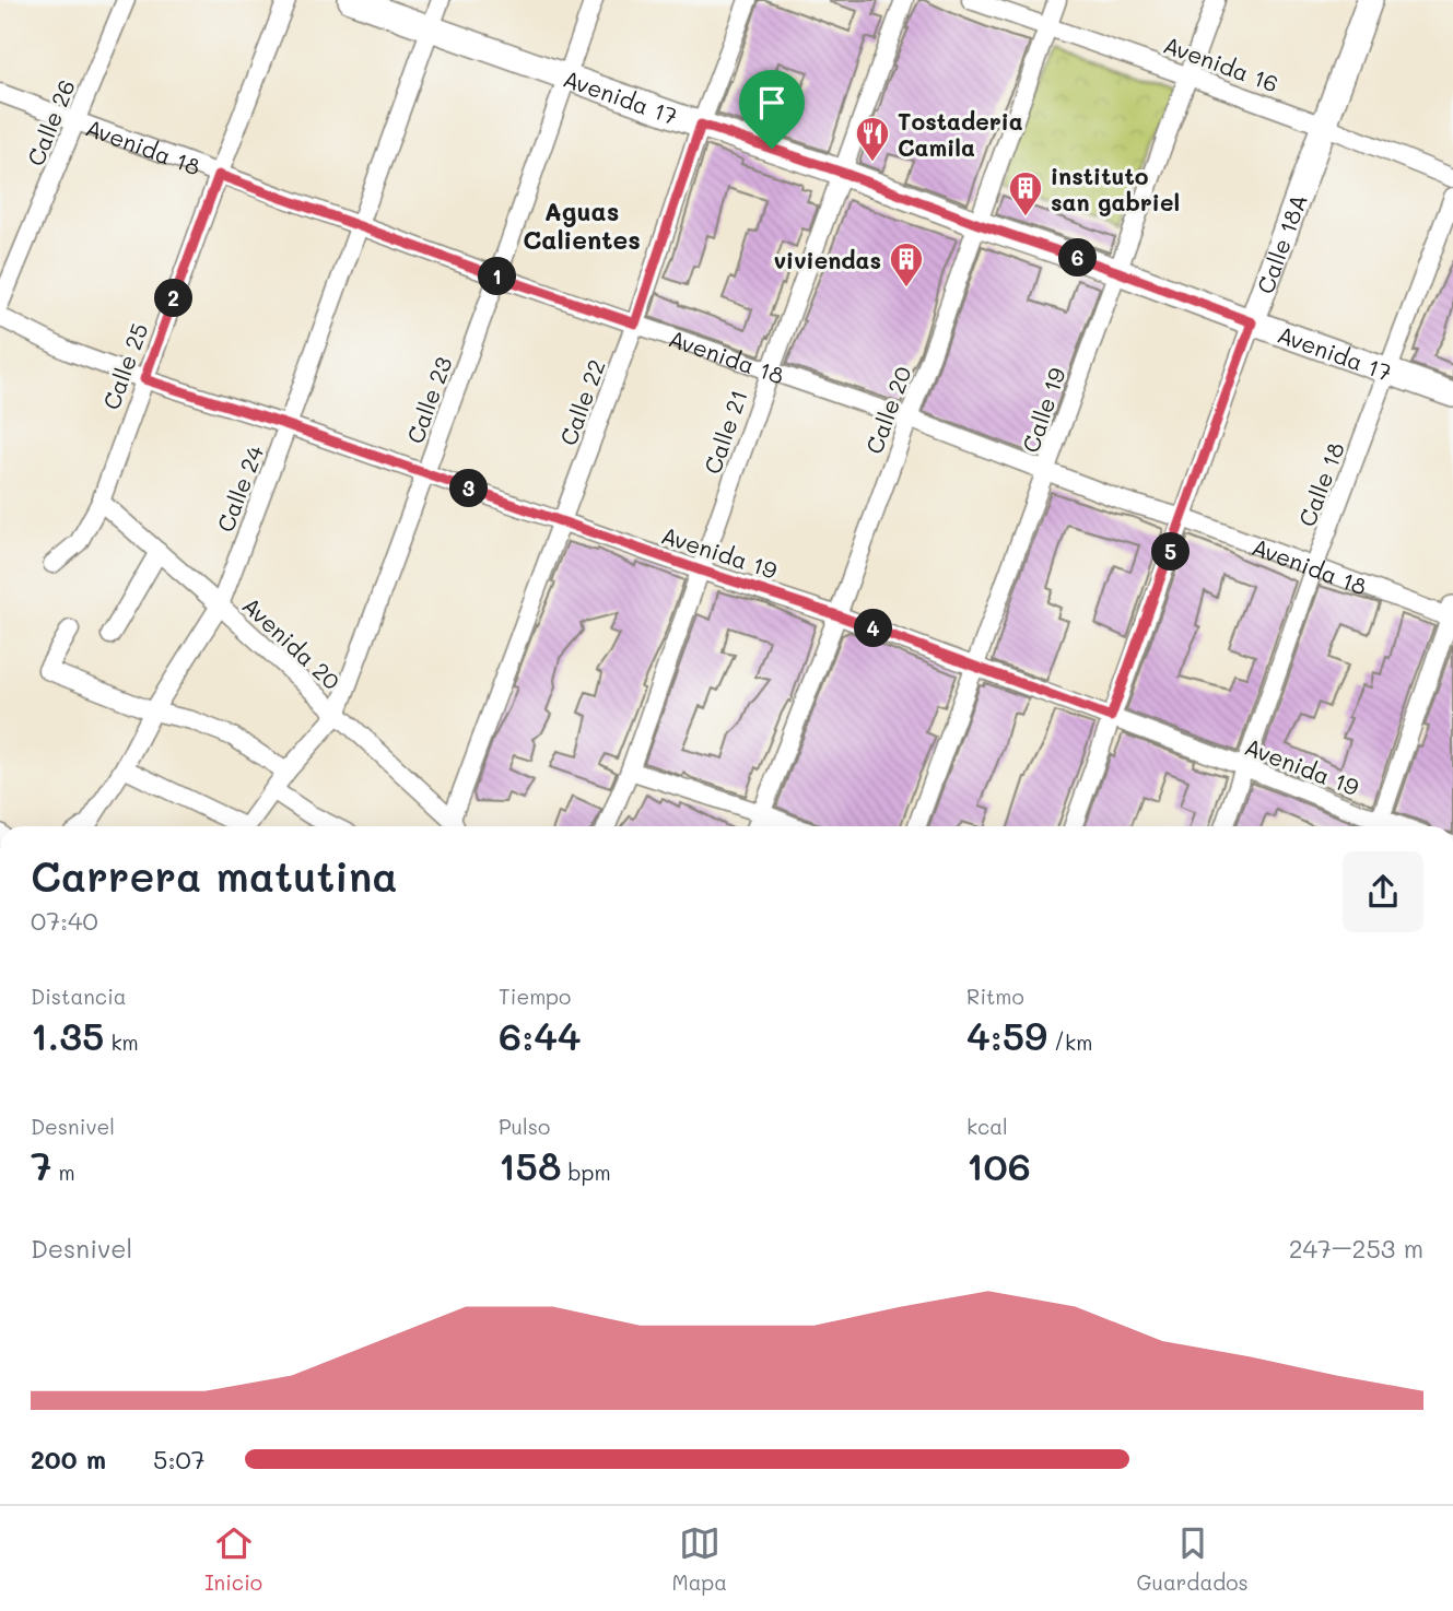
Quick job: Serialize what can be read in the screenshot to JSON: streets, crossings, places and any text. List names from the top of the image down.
{
  "streets": {
    "street": [
      "Avenida 16",
      "Avenida 17",
      "Calle 26",
      "Avenida 18",
      "Calle 18A",
      "Calle 25",
      "Calle 23",
      "Calle 22",
      "Calle 20",
      "Calle 19",
      "Calle 21",
      "Calle 18",
      "Calle 24",
      "Avenida 19",
      "Avenida 20"
    ]
  },
  "crossings": [
    ["Avenida 16", "Calle 18A"],
    ["Avenida 16", "Calle 20"],
    ["Avenida 16", "Calle 19"],
    ["Avenida 17", "Calle 18A"],
    ["Avenida 17", "Calle 23"],
    ["Avenida 17", "Calle 22"],
    ["Avenida 17", "Calle 20"],
    ["Avenida 17", "Calle 19"],
    ["Avenida 17", "Calle 21"],
    ["Avenida 17", "Calle 18"],
    ["Avenida 17", "Calle 24"],
    ["Calle 26", "Avenida 18"],
    ["Avenida 18", "Calle 18A"],
    ["Avenida 18", "Calle 25"],
    ["Avenida 18", "Calle 23"],
    ["Avenida 18", "Calle 22"],
    ["Avenida 18", "Calle 20"],
    ["Avenida 18", "Calle 19"],
    ["Avenida 18", "Calle 21"],
    ["Avenida 18", "Calle 18"],
    ["Avenida 18", "Calle 24"],
    ["Calle 18A", "Avenida 19"],
    ["Calle 25", "Avenida 19"],
    ["Calle 25", "Avenida 20"],
    ["Calle 23", "Avenida 19"],
    ["Calle 23", "Avenida 20"],
    ["Calle 22", "Avenida 19"],
    ["Calle 22", "Avenida 20"],
    ["Calle 20", "Avenida 19"],
    ["Calle 19", "Avenida 19"],
    ["Calle 21", "Avenida 19"],
    ["Calle 18", "Avenida 19"],
    ["Calle 24", "Avenida 19"],
    ["Calle 24", "Avenida 20"]
  ],
  "districts": ["Aguas Calientes"],
  "places": {
    "restaurant": ["Tostaderia Camila"],
    "building": ["instituto san gabriel", "viviendas"]
  },
  "page": {
    "pins": [
      "6",
      "1",
      "2",
      "3",
      "5",
      "4"
    ],
    "heading": ["Carrera matutina", "07:40"],
    "stats": [
      ["Distancia", "1.35 km"],
      ["Tiempo", "6:44"],
      ["Ritmo", "4:59 /km"],
      ["Desnivel", "7 m"],
      ["Pulso", "158 bpm"],
      ["kcal", "106"]
    ],
    "chart": ["Desnivel", "247–253 m"],
    "list": [
      {
        "name": "200 m",
        "note": "5:07"
      }
    ],
    "tabs": ["Inicio", "Mapa", "Guardados"]
  }
}
